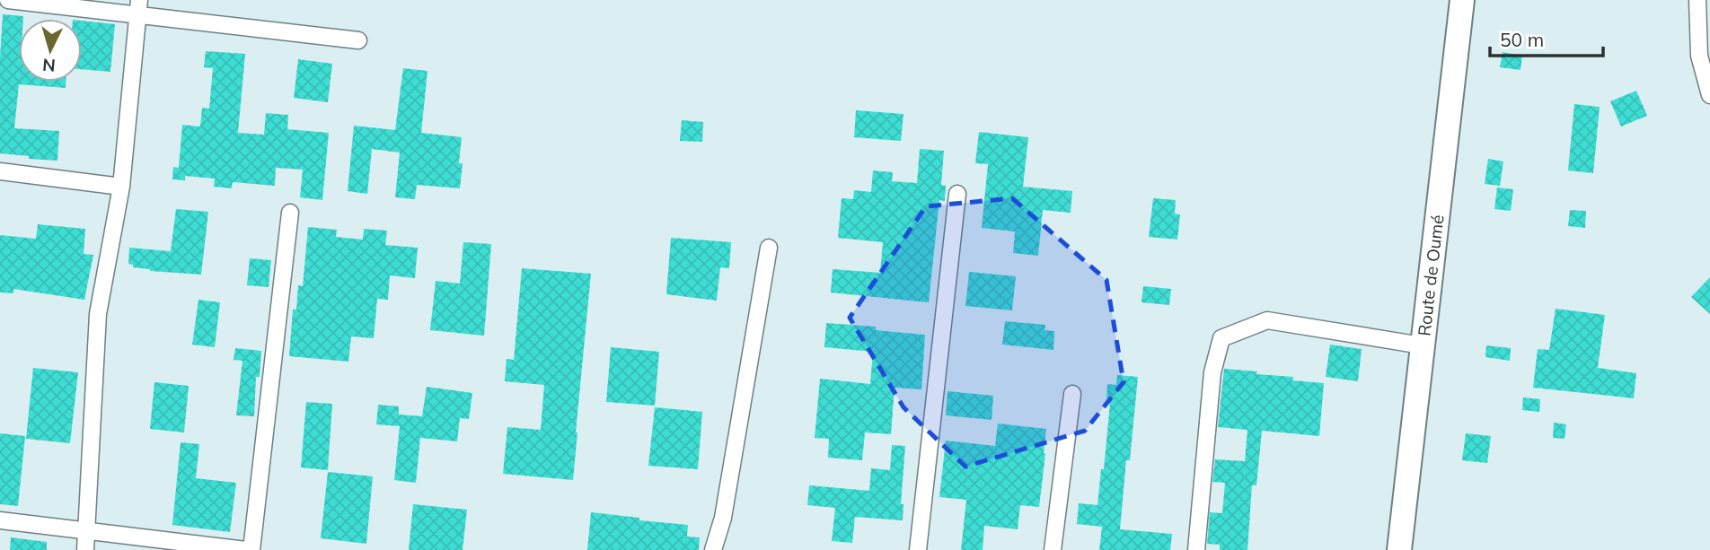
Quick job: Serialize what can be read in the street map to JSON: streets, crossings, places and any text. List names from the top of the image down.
{
  "streets": {
    "street": ["Route de Oumé"]
  },
  "scale_bar": "50 m",
  "north": "bottom"
}
